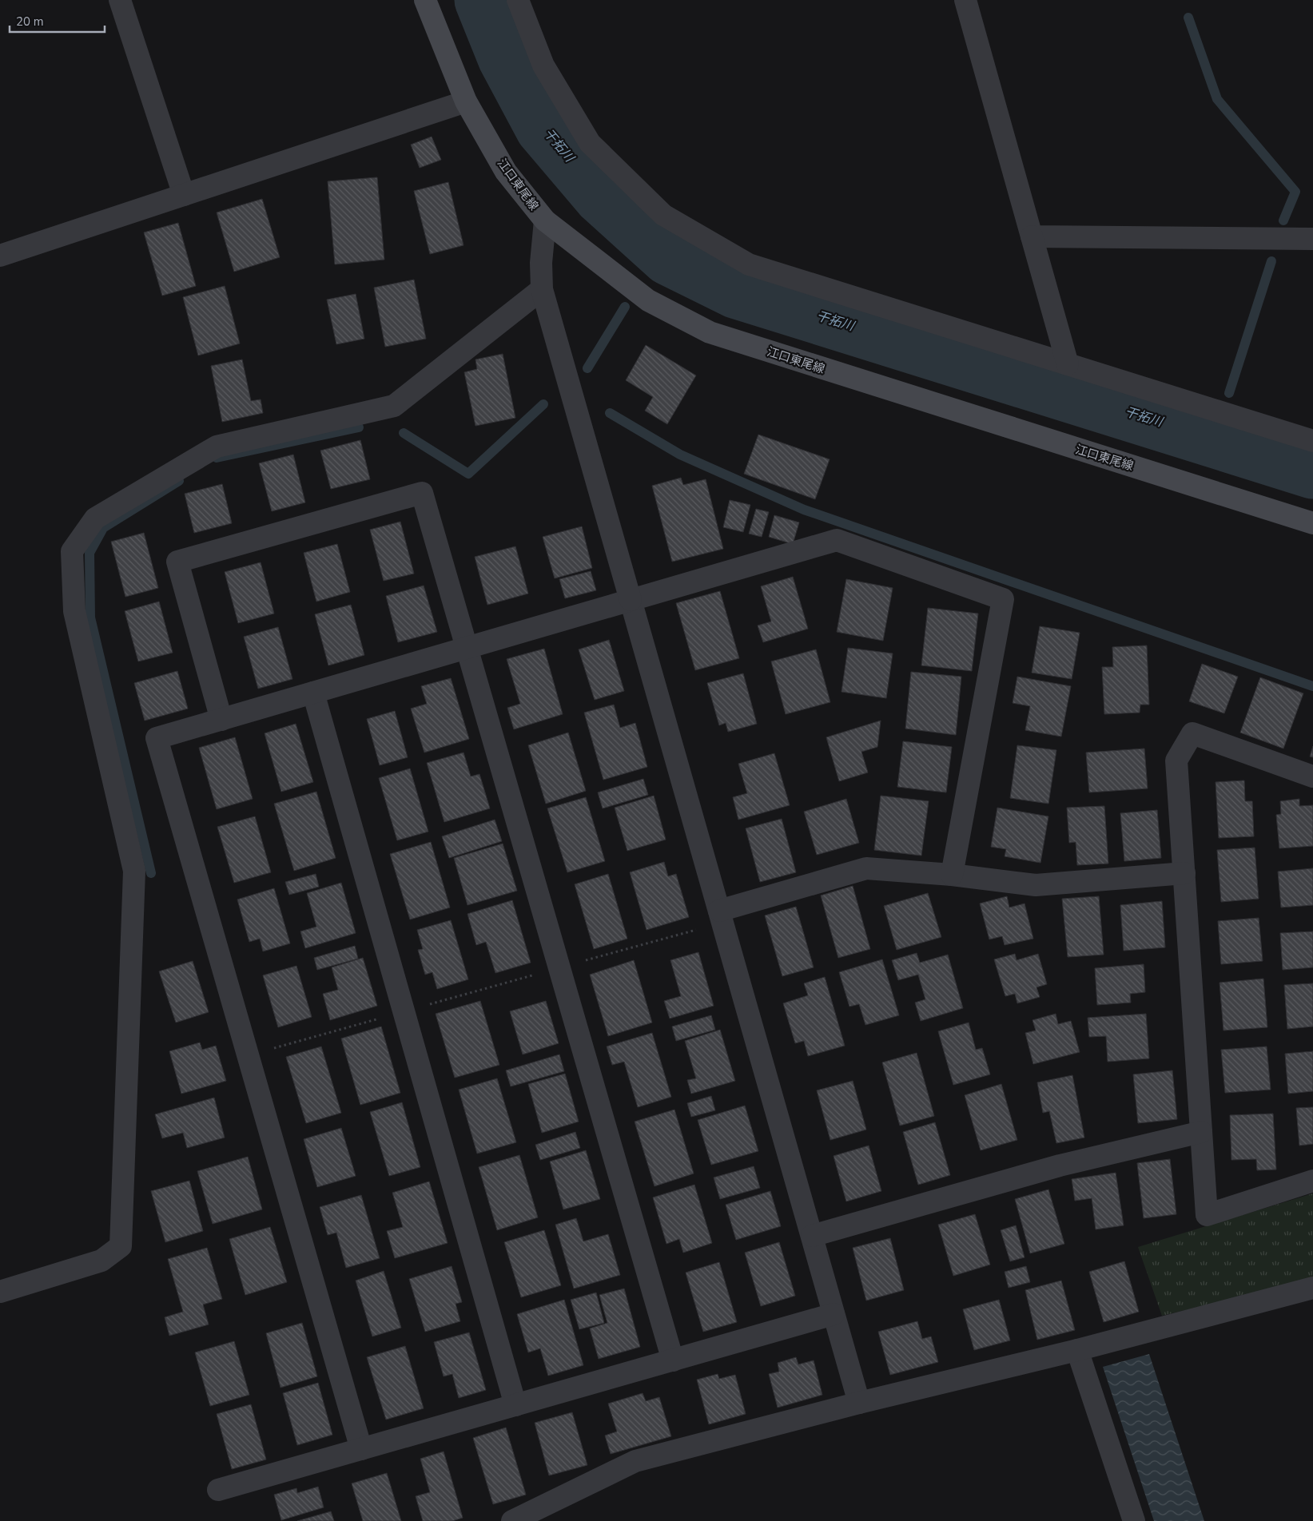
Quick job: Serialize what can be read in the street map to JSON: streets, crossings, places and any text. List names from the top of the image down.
{
  "streets": {
    "main road": ["江口東尾線"]
  },
  "water": ["干拓川"],
  "scale_bar": "20 m"
}
